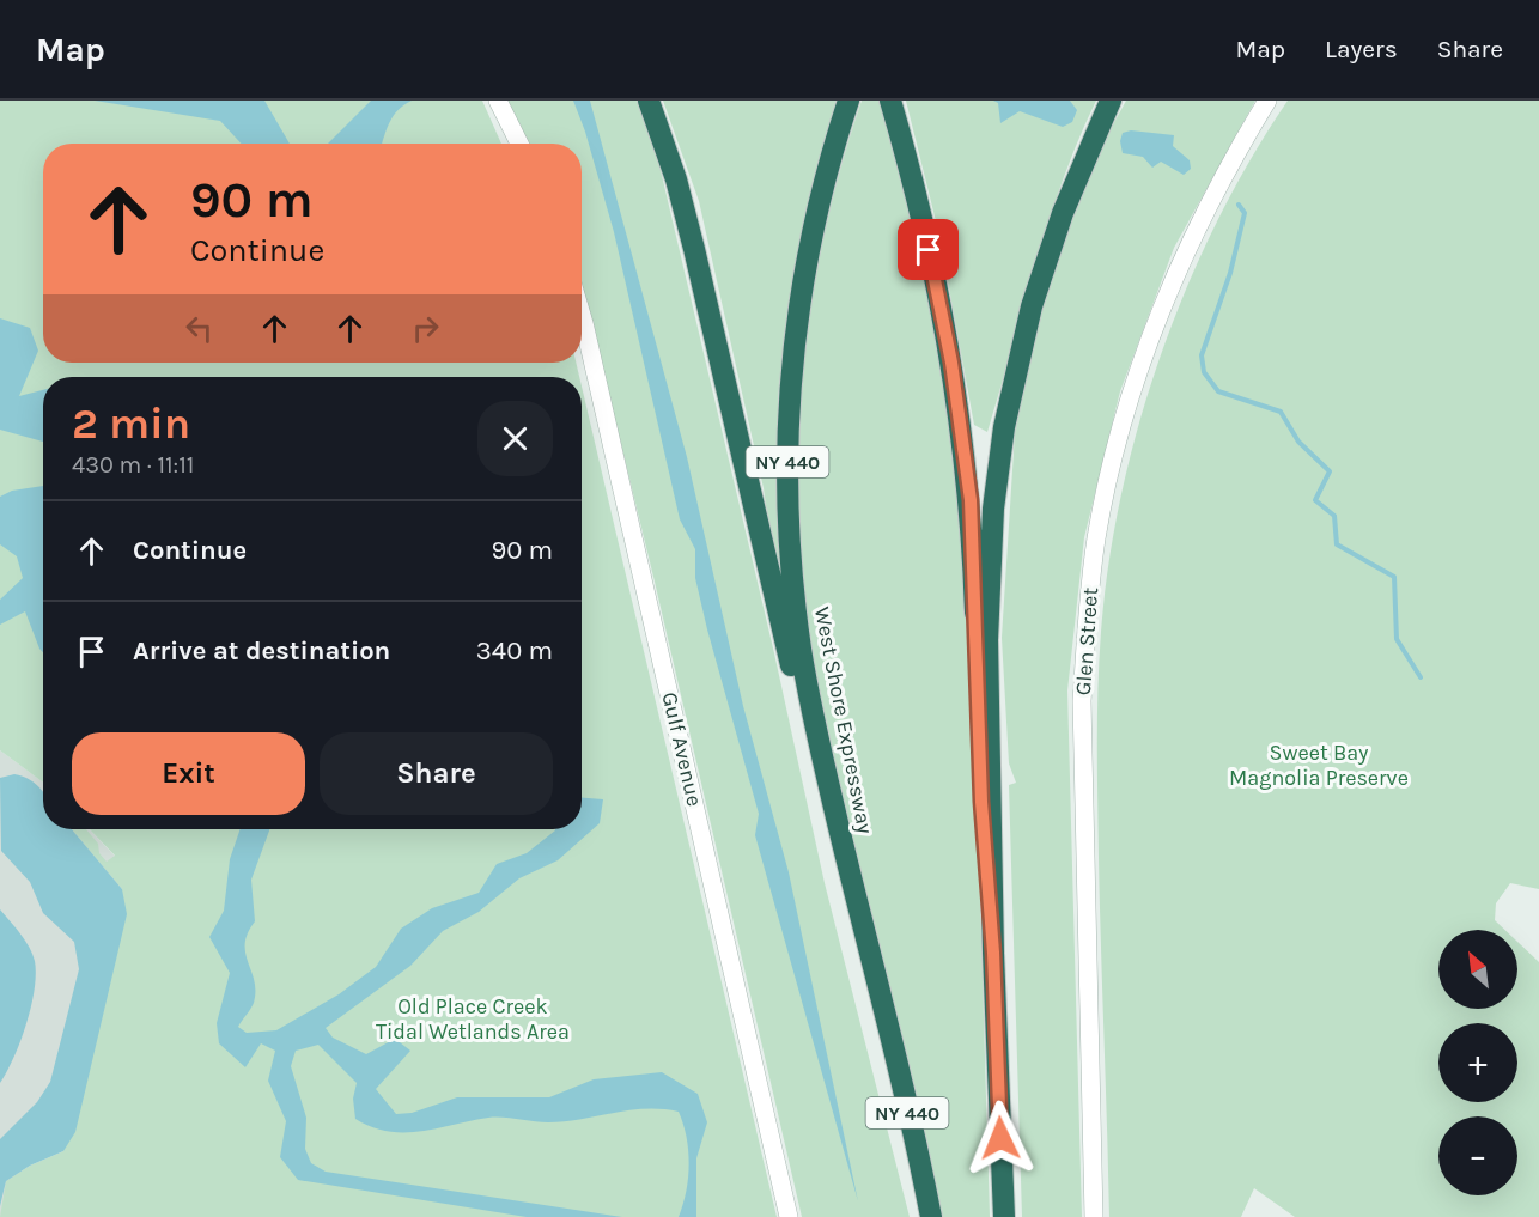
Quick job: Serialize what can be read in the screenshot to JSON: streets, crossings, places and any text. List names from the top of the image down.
{
  "streets": {
    "highway": ["NY 440", "West Shore Expressway"],
    "street": ["Glen Street", "Gulf Avenue"]
  },
  "parks": ["Sweet Bay Magnolia Preserve", "Old Place Creek Tidal Wetlands Area"],
  "north": "top left",
  "page": {
    "header": "Map",
    "nav": ["Map", "Layers", "Share"],
    "turn": ["90 m", "Continue"],
    "heading": ["2 min", "430 m · 11:11"],
    "list": [
      {
        "name": "Continue",
        "value": "90 m"
      },
      {
        "name": "Arrive at destination",
        "value": "340 m"
      }
    ],
    "buttons": ["Exit", "Share"],
    "map_buttons": ["+", "−"]
  }
}
